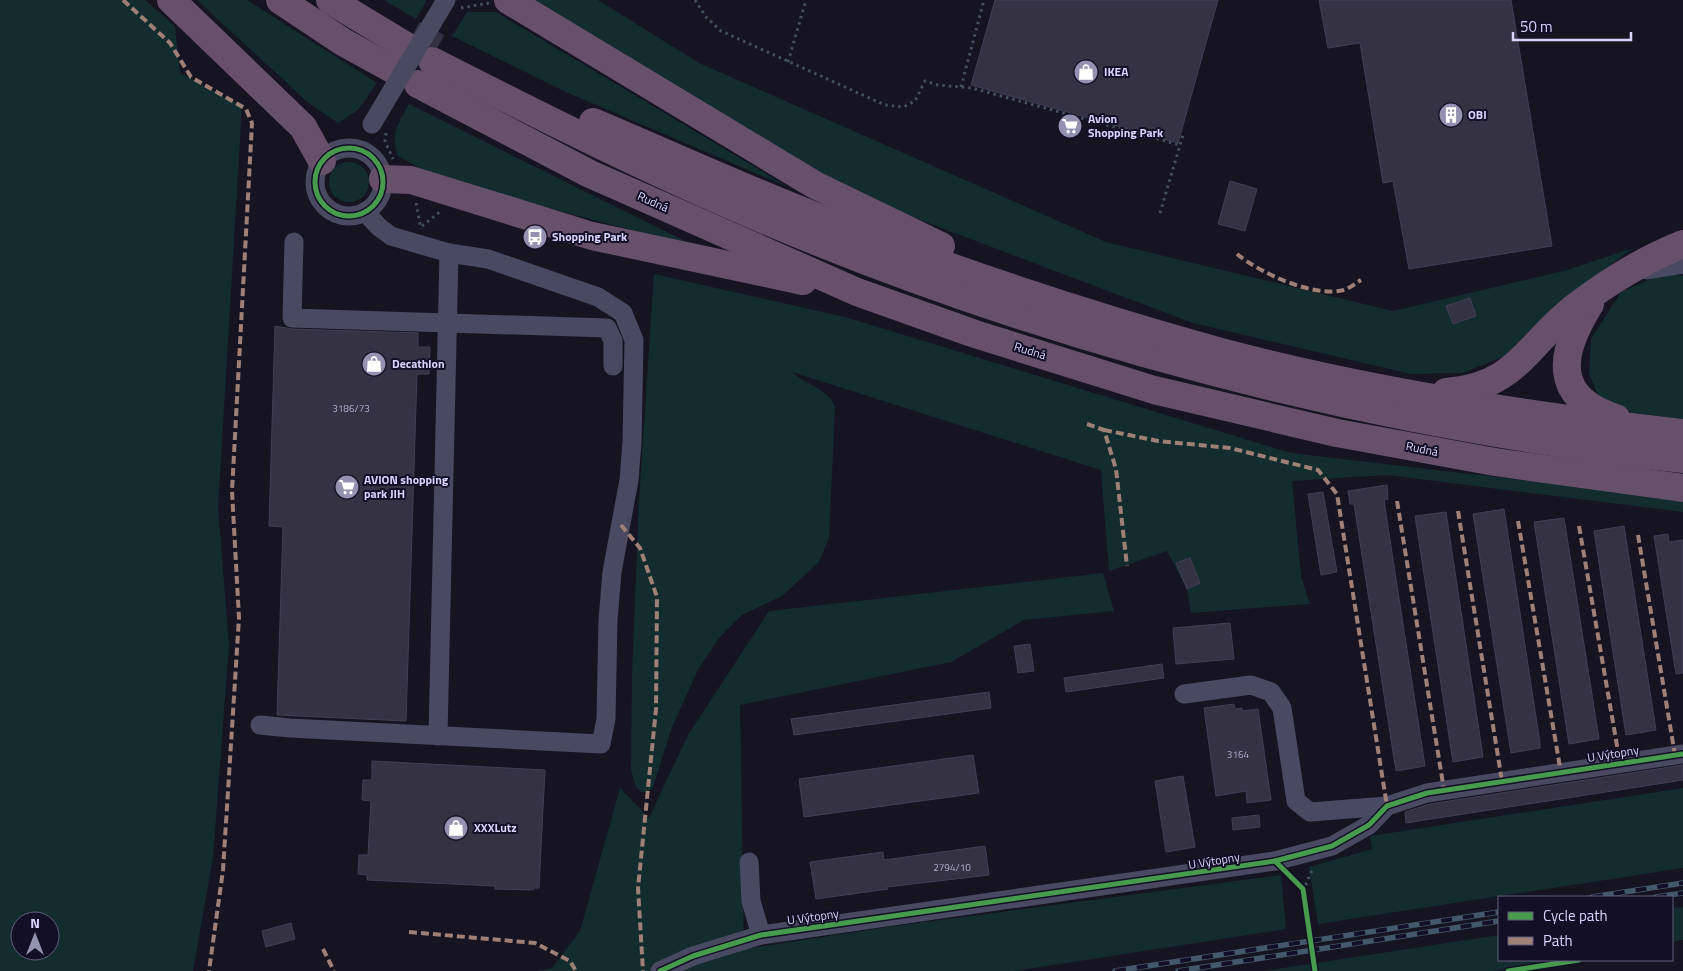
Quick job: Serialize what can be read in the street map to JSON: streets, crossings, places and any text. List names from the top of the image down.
{
  "streets": {
    "highway": ["Rudná"],
    "street": ["U Výtopny"]
  },
  "places": {
    "shop": ["IKEA", "Decathlon", "XXXLutz"],
    "building": ["OBI"],
    "supermarket": ["Avion Shopping Park", "AVION shopping park JIH"],
    "bus stop": ["Shopping Park"]
  },
  "house_numbers": ["3186/73", "3164", "2794/10"],
  "legend": ["Cycle path", "Path"],
  "scale_bar": "50 m",
  "north": "top"
}
